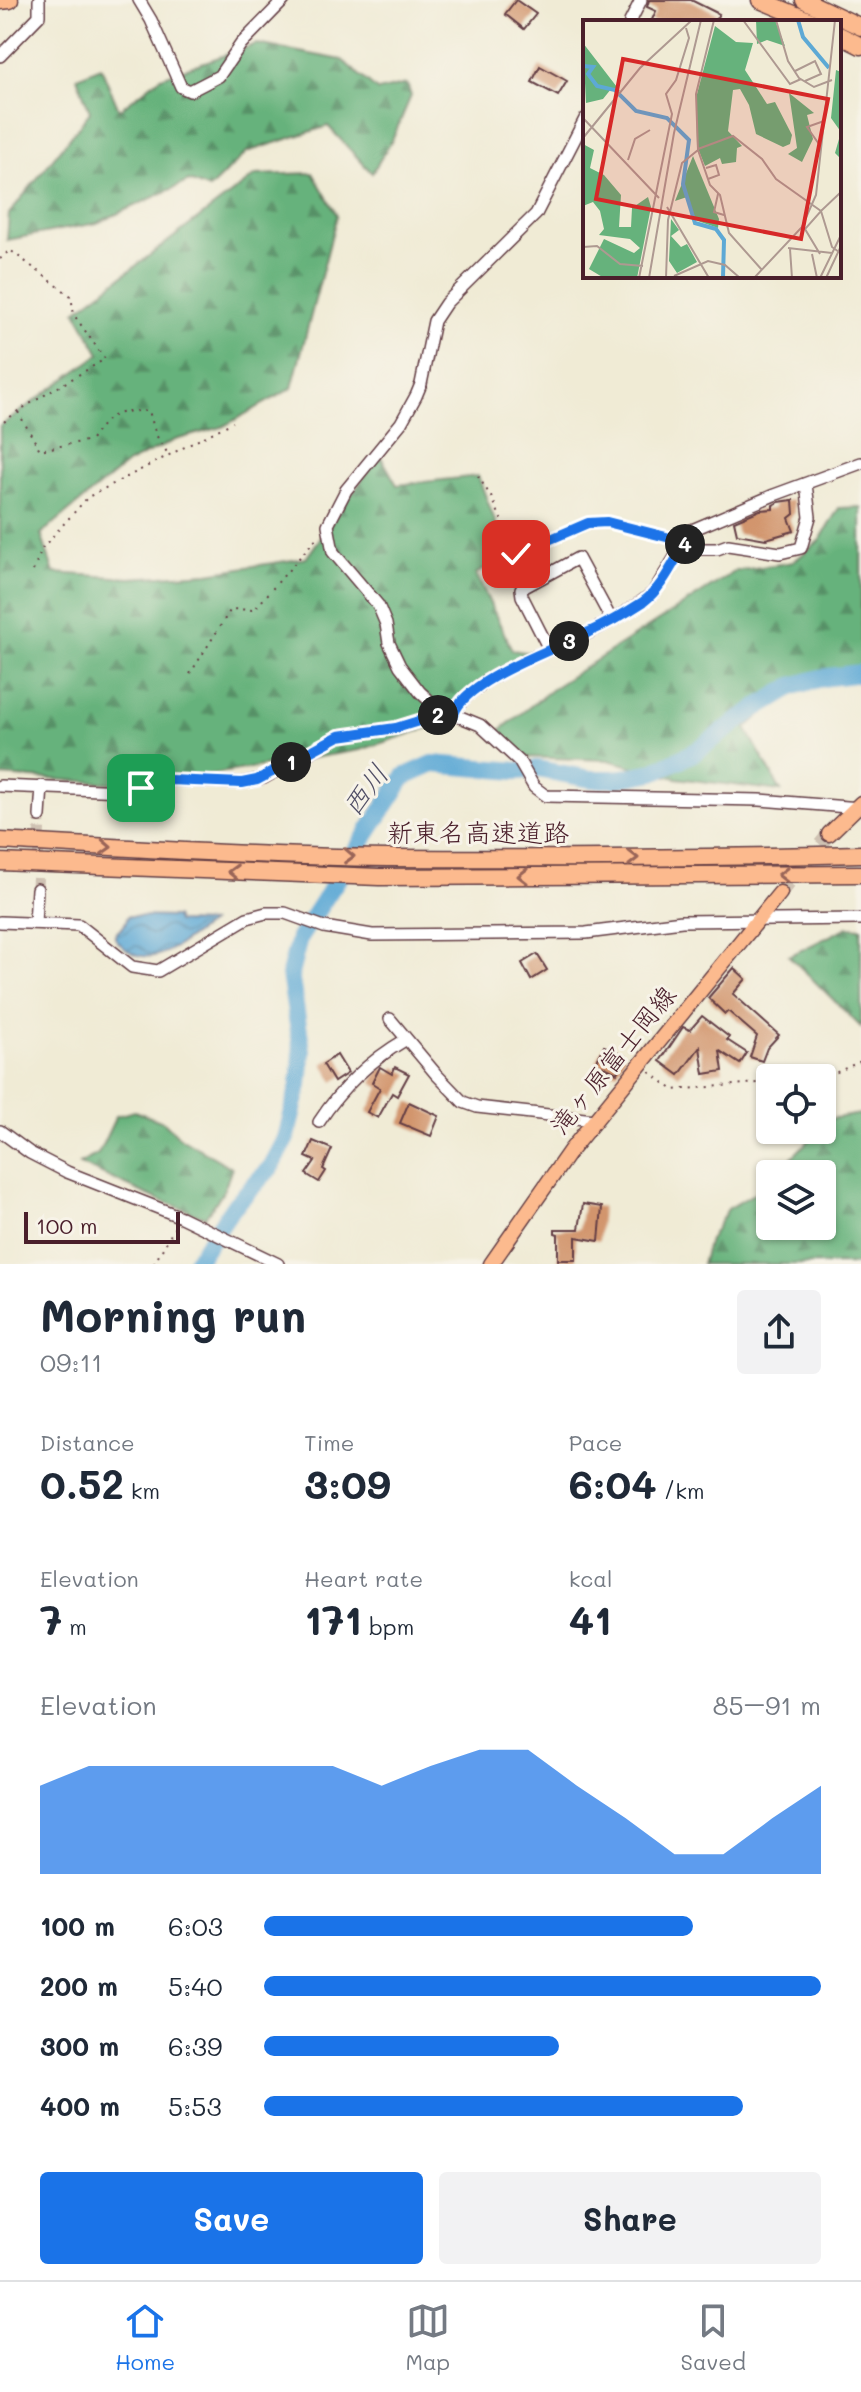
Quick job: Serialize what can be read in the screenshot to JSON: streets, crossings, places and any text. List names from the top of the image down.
{
  "streets": {
    "highway": ["新東名高速道路"],
    "main road": ["滝ヶ原富士岡線"]
  },
  "water": ["西川"],
  "scale_bar": "100 m",
  "page": {
    "pins": [
      "4",
      "3",
      "2",
      "1"
    ],
    "scale": "100 m",
    "heading": ["Morning run", "09:11"],
    "stats": [
      ["Distance", "0.52 km"],
      ["Time", "3:09"],
      ["Pace", "6:04 /km"],
      ["Elevation", "7 m"],
      ["Heart rate", "171 bpm"],
      ["kcal", "41"]
    ],
    "chart": ["Elevation", "85–91 m"],
    "list": [
      {
        "name": "100 m",
        "note": "6:03"
      },
      {
        "name": "200 m",
        "note": "5:40"
      },
      {
        "name": "300 m",
        "note": "6:39"
      },
      {
        "name": "400 m",
        "note": "5:53"
      }
    ],
    "buttons": ["Save", "Share"],
    "tabs": ["Home", "Map", "Saved"]
  }
}
